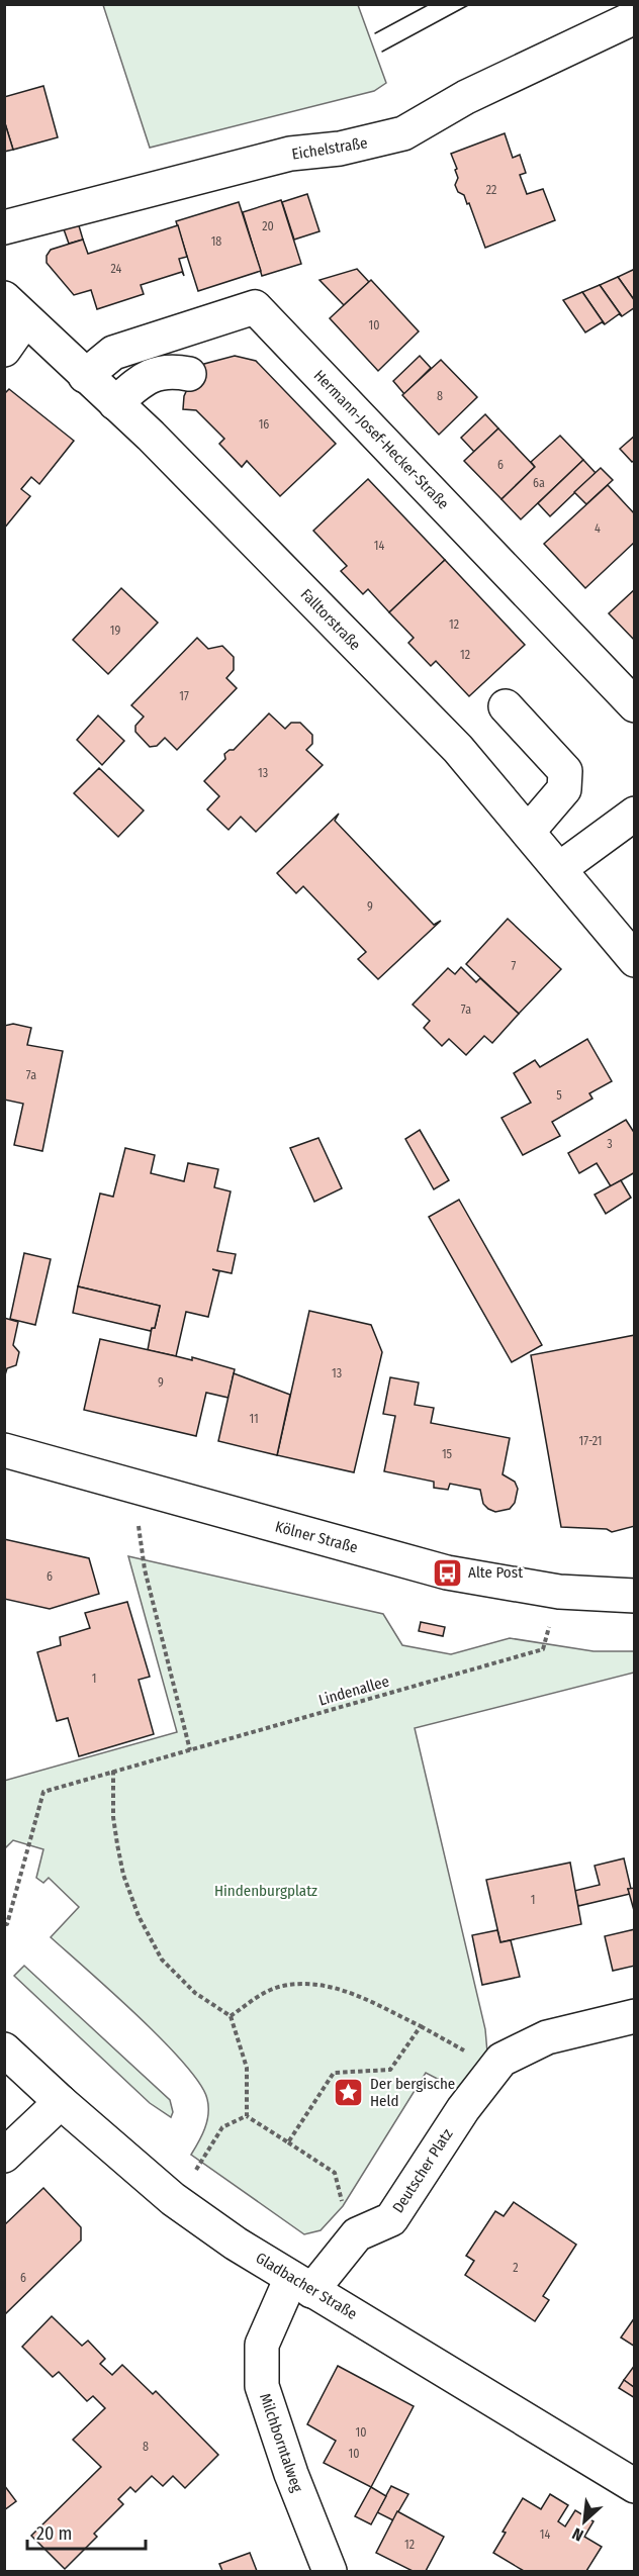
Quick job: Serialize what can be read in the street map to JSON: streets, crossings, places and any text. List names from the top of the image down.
{
  "streets": {
    "street": [
      "Eichelstraße",
      "Hermann-Josef-Hecker-Straße",
      "Falltorstraße",
      "Kölner Straße",
      "Deutscher Platz",
      "Gladbacher Straße",
      "Milchborntalweg"
    ],
    "path": ["Lindenallee"]
  },
  "crossings": [
    ["Hermann-Josef-Hecker-Straße", "Falltorstraße"],
    ["Kölner Straße", "Lindenallee"],
    ["Deutscher Platz", "Gladbacher Straße"],
    ["Deutscher Platz", "Milchborntalweg"],
    ["Gladbacher Straße", "Milchborntalweg"]
  ],
  "parks": ["Hindenburgplatz"],
  "places": {
    "bus stop": ["Alte Post"],
    "place": ["Der bergische Held"]
  },
  "house_numbers": [
    "22",
    "20",
    "18",
    "24",
    "10",
    "8",
    "16",
    "6",
    "6a",
    "4",
    "14",
    "12",
    "19",
    "12",
    "17",
    "13",
    "9",
    "7",
    "7a",
    "7a",
    "5",
    "3",
    "13",
    "9",
    "11",
    "17-21",
    "15",
    "6",
    "1",
    "1",
    "2",
    "6",
    "10",
    "8",
    "10",
    "14",
    "12"
  ],
  "scale_bar": "20 m",
  "north": "bottom left"
}
